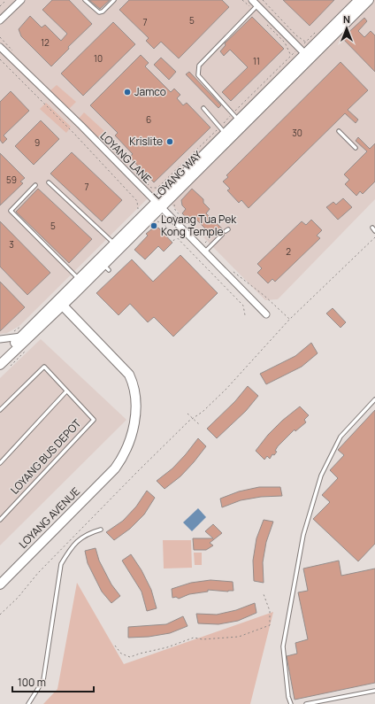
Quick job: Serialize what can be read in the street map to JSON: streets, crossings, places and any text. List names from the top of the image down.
{
  "streets": {
    "main road": ["LOYANG WAY", "LOYANG AVENUE"],
    "street": ["LOYANG LANE"],
    "lane": ["LOYANG BUS DEPOT"]
  },
  "crossings": [
    ["LOYANG LANE", "LOYANG WAY"]
  ],
  "places": ["Jamco", "Krislite", "Loyang Tua Pek Kong Temple"],
  "house_numbers": [
    "5",
    "7",
    "12",
    "10",
    "11",
    "6",
    "30",
    "9",
    "59",
    "7",
    "5",
    "3",
    "2"
  ],
  "scale_bar": "100 m",
  "north": "top"
}
